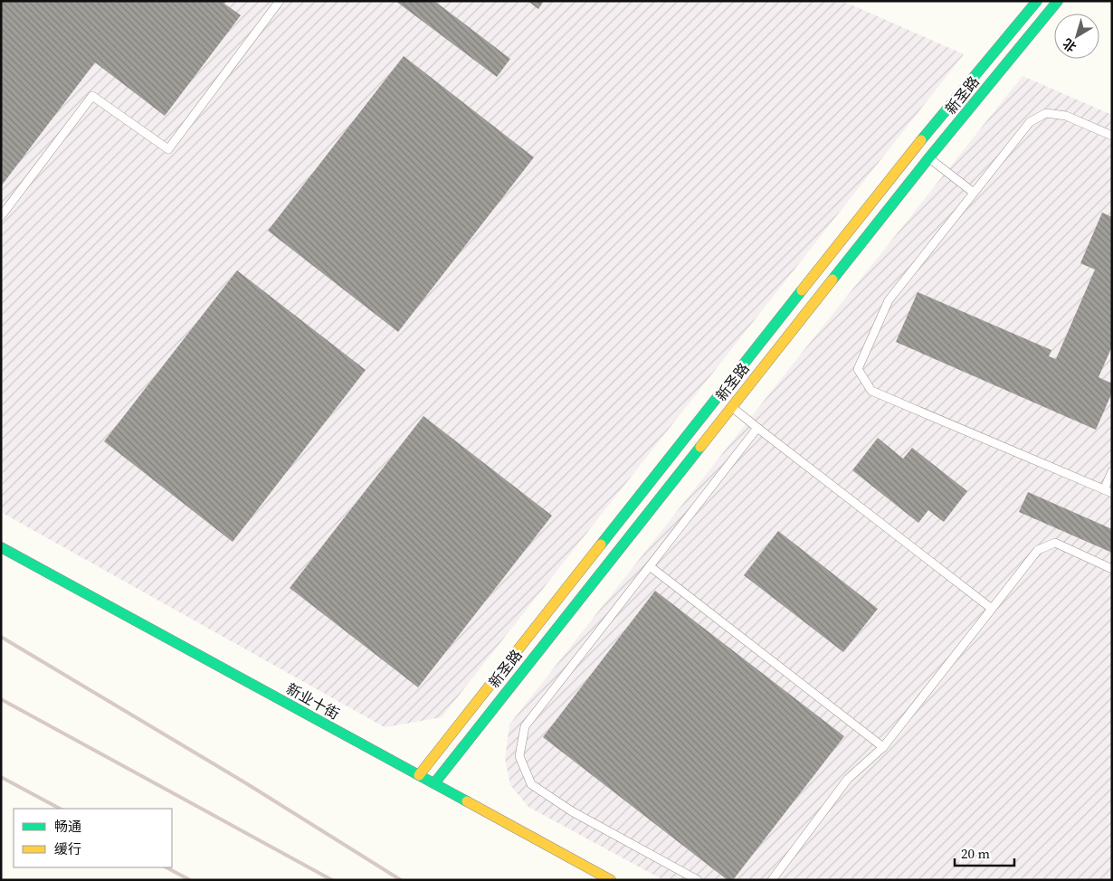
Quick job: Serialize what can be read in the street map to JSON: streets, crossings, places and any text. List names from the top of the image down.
{
  "streets": {
    "street": ["新圣路", "新业十街"]
  },
  "crossings": [
    ["新圣路", "新业十街"]
  ],
  "legend": ["畅通", "缓行"],
  "scale_bar": "20 m",
  "north": "bottom left"
}
